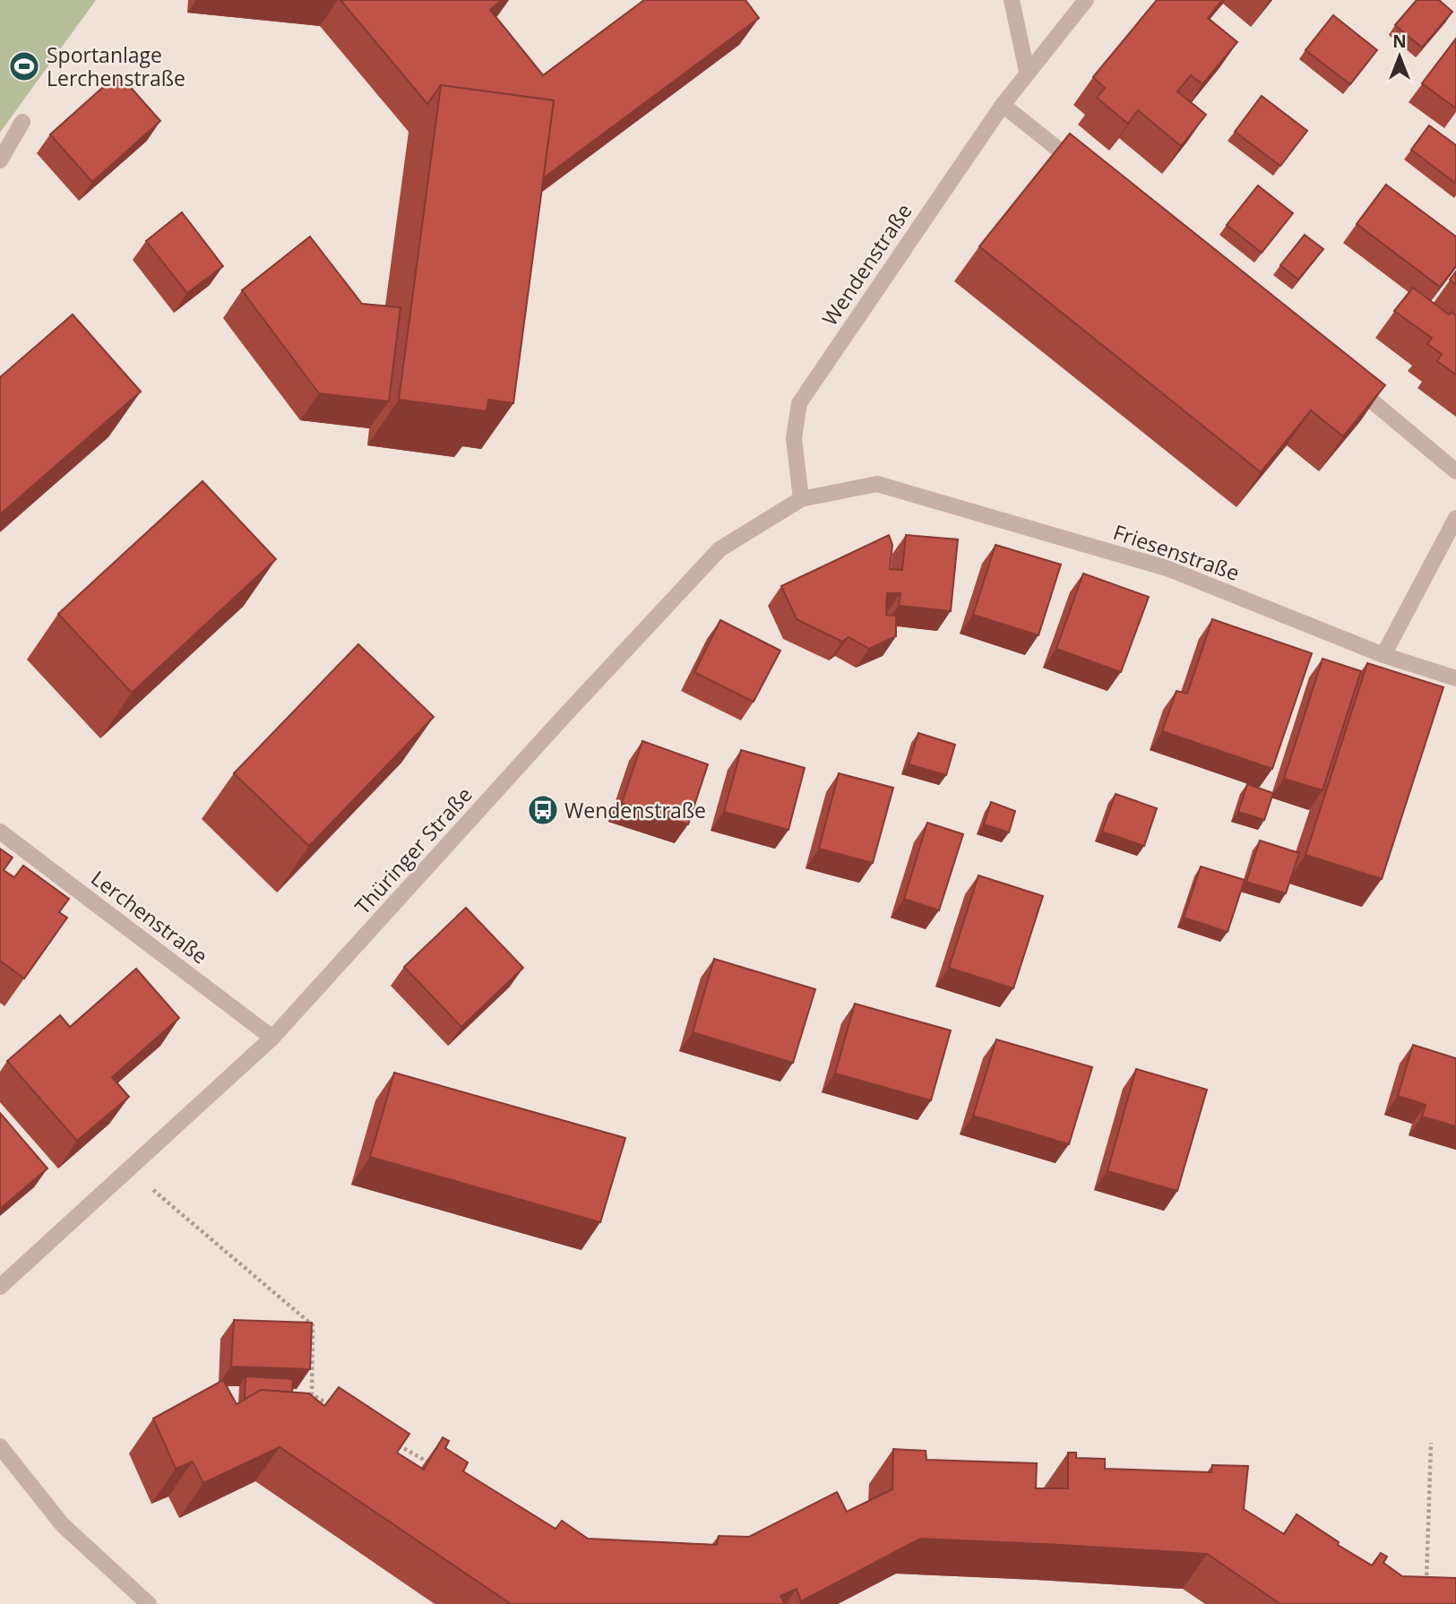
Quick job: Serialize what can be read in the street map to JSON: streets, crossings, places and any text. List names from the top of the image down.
{
  "streets": {
    "street": [
      "Wendenstraße",
      "Friesenstraße",
      "Thüringer Straße",
      "Lerchenstraße"
    ]
  },
  "crossings": [
    ["Wendenstraße", "Thüringer Straße"],
    ["Friesenstraße", "Thüringer Straße"],
    ["Thüringer Straße", "Lerchenstraße"]
  ],
  "places": {
    "sports": ["Sportanlage Lerchenstraße"],
    "bus stop": ["Wendenstraße"]
  },
  "north": "top"
}
